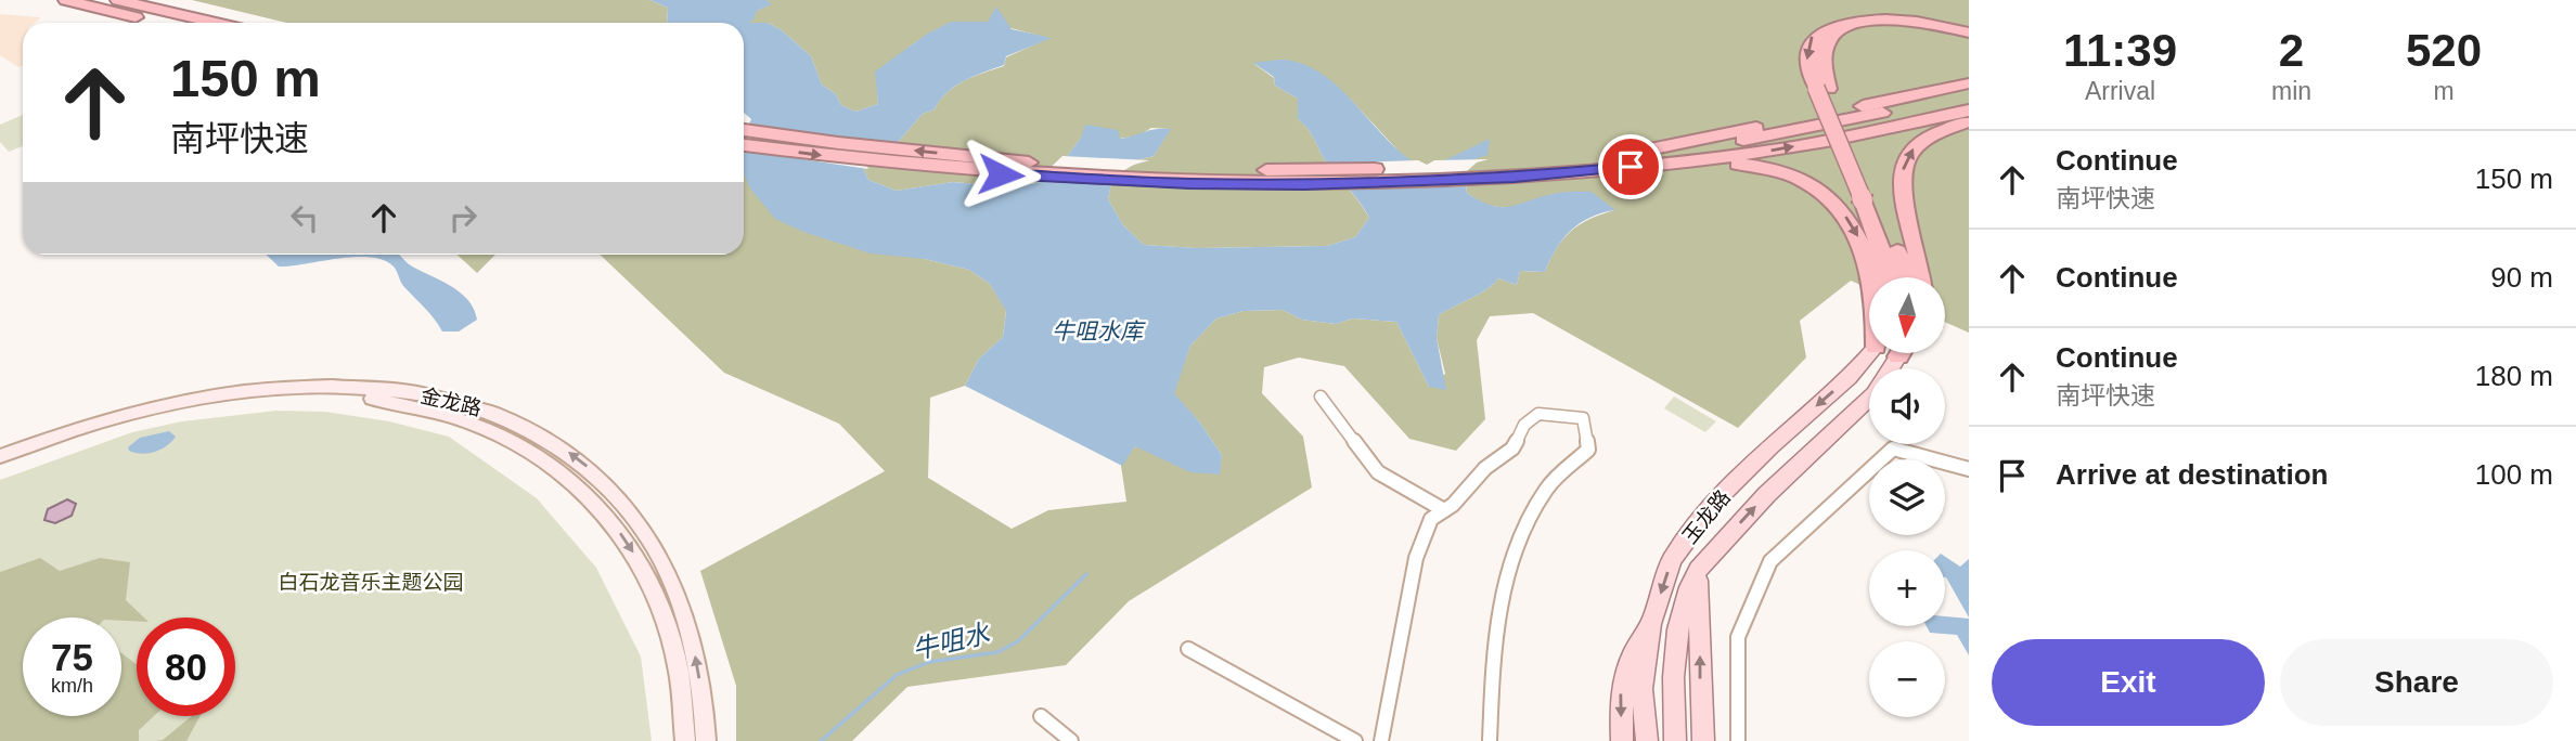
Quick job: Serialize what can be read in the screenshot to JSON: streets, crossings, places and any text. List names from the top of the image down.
{
  "streets": {
    "main road": ["金龙路", "玉龙路"]
  },
  "water": ["牛咀水库", "牛咀水"],
  "parks": ["白石龙音乐主题公园"],
  "north": "bottom",
  "page": {
    "eta": [
      "11:39",
      "Arrival",
      "2",
      "min",
      "520",
      "m"
    ],
    "turn": ["150 m", "南坪快速"],
    "list": [
      {
        "name": "Continue",
        "note": "南坪快速",
        "value": "150 m"
      },
      {
        "name": "Continue",
        "value": "90 m"
      },
      {
        "name": "Continue",
        "note": "南坪快速",
        "value": "180 m"
      },
      {
        "name": "Arrive at destination",
        "value": "100 m"
      }
    ],
    "map_buttons": ["+", "−"],
    "speed": "75 km/h",
    "limit": "80",
    "buttons": ["Exit", "Share"]
  }
}
